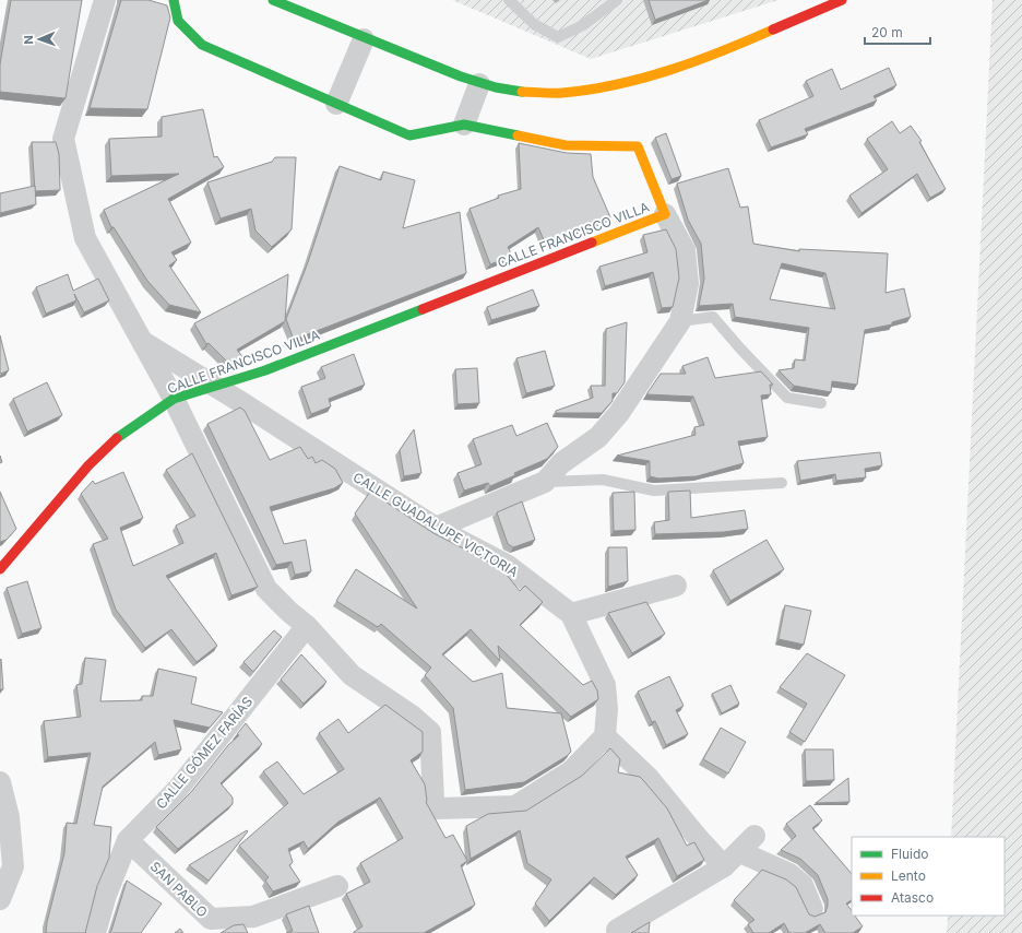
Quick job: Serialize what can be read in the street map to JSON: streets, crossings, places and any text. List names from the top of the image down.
{
  "streets": {
    "street": [
      "CALLE FRANCISCO VILLA",
      "CALLE GUADALUPE VICTORIA",
      "CALLE GÓMEZ FARÍAS",
      "SAN PABLO"
    ]
  },
  "crossings": [
    ["CALLE FRANCISCO VILLA", "CALLE GUADALUPE VICTORIA"],
    ["CALLE GÓMEZ FARÍAS", "SAN PABLO"]
  ],
  "legend": ["Fluido", "Lento", "Atasco"],
  "scale_bar": "20 m",
  "north": "left"
}
